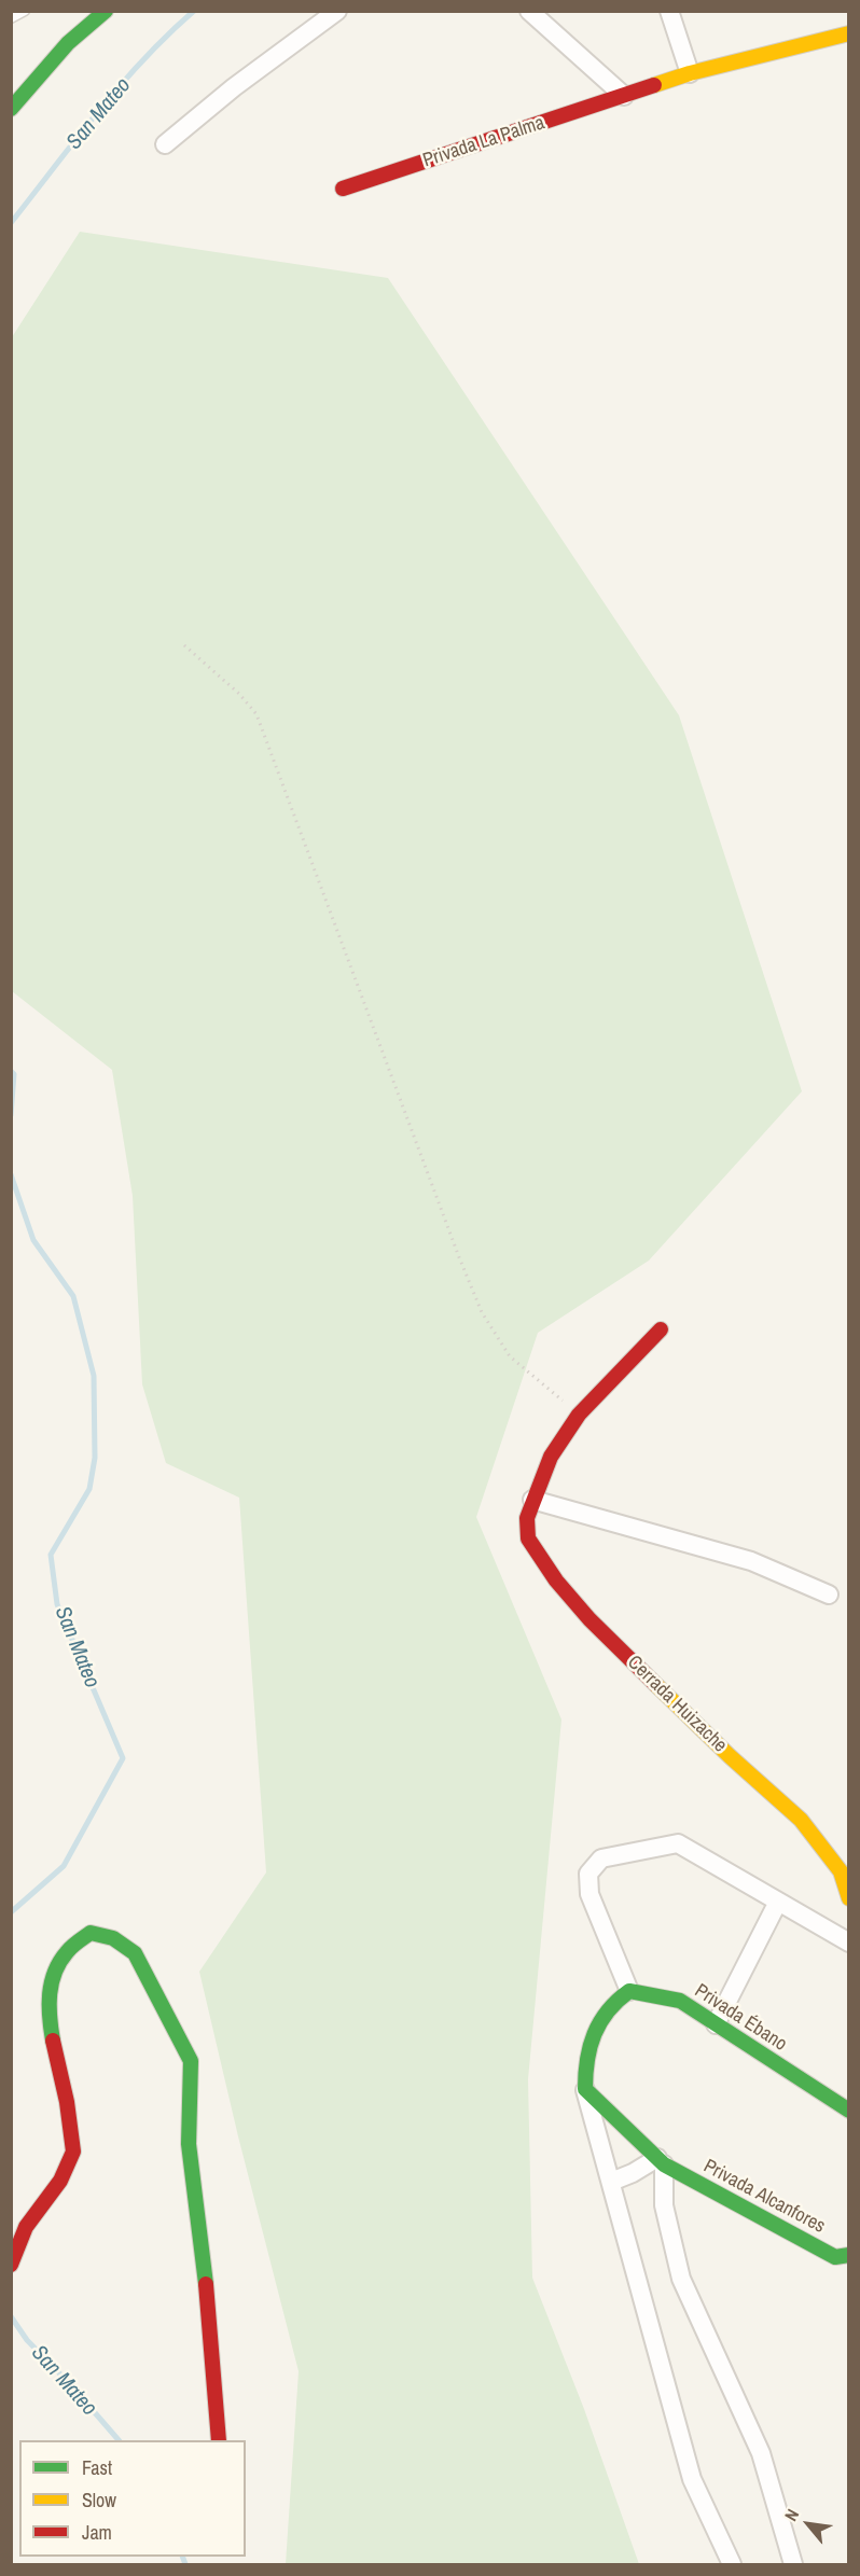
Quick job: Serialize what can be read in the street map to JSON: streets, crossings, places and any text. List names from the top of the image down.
{
  "streets": {
    "street": [
      "Privada La Palma",
      "Cerrada Huizache",
      "Privada Ébano",
      "Privada Alcanfores"
    ]
  },
  "water": ["San Mateo"],
  "legend": ["Fast", "Slow", "Jam"],
  "north": "top left"
}
